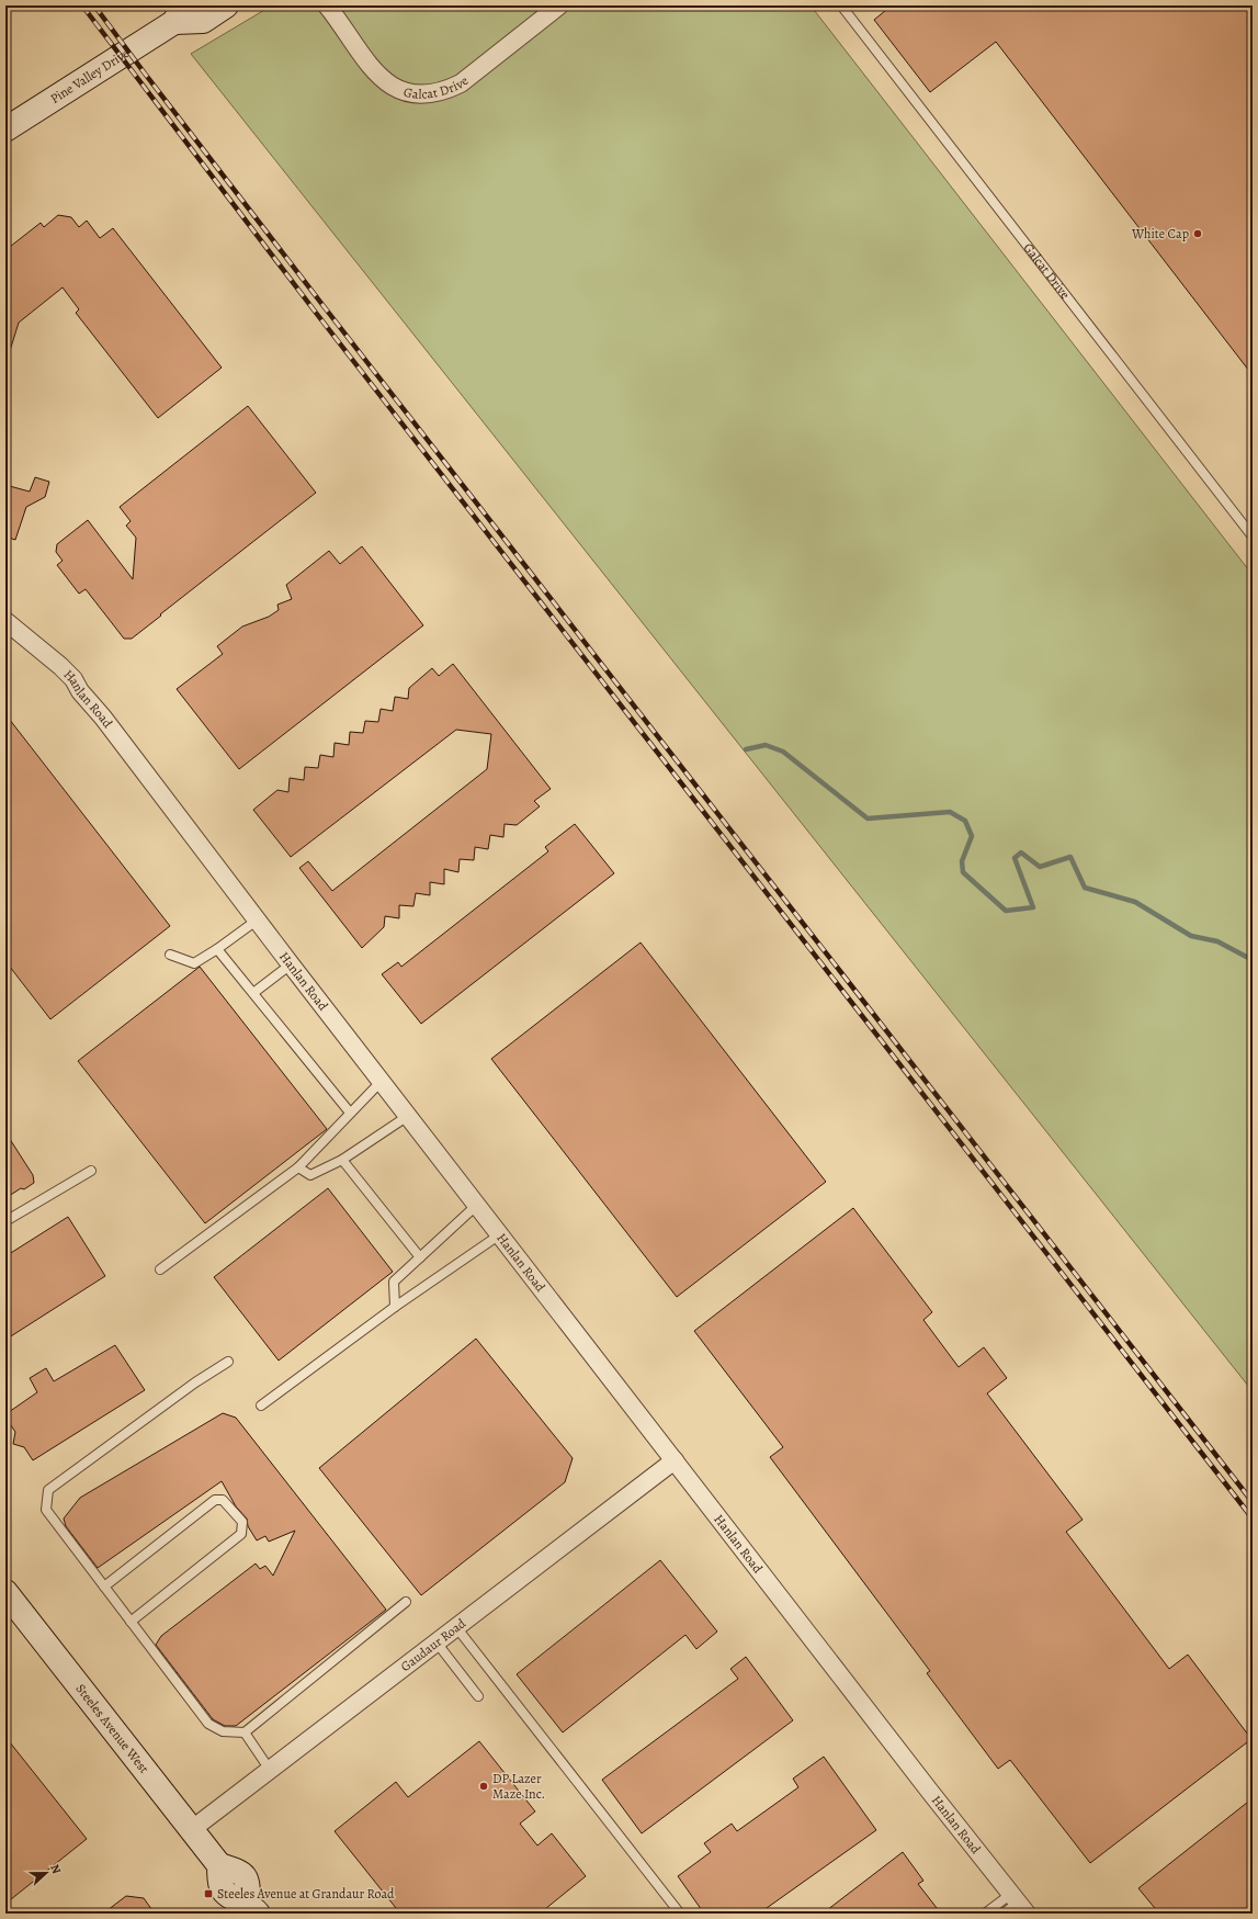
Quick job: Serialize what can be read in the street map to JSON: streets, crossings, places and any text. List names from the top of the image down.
{
  "streets": {
    "main road": ["Pine Valley Drive", "Steeles Avenue West"],
    "street": ["Galcat Drive", "Hanlan Road", "Gaudaur Road"]
  },
  "crossings": [
    ["Hanlan Road", "Gaudaur Road"],
    ["Gaudaur Road", "Steeles Avenue West"]
  ],
  "places": {
    "other": ["White Cap", "DP Lazer Maze Inc."],
    "transit": ["Steeles Avenue at Grandaur Road"]
  },
  "north": "right"
}
